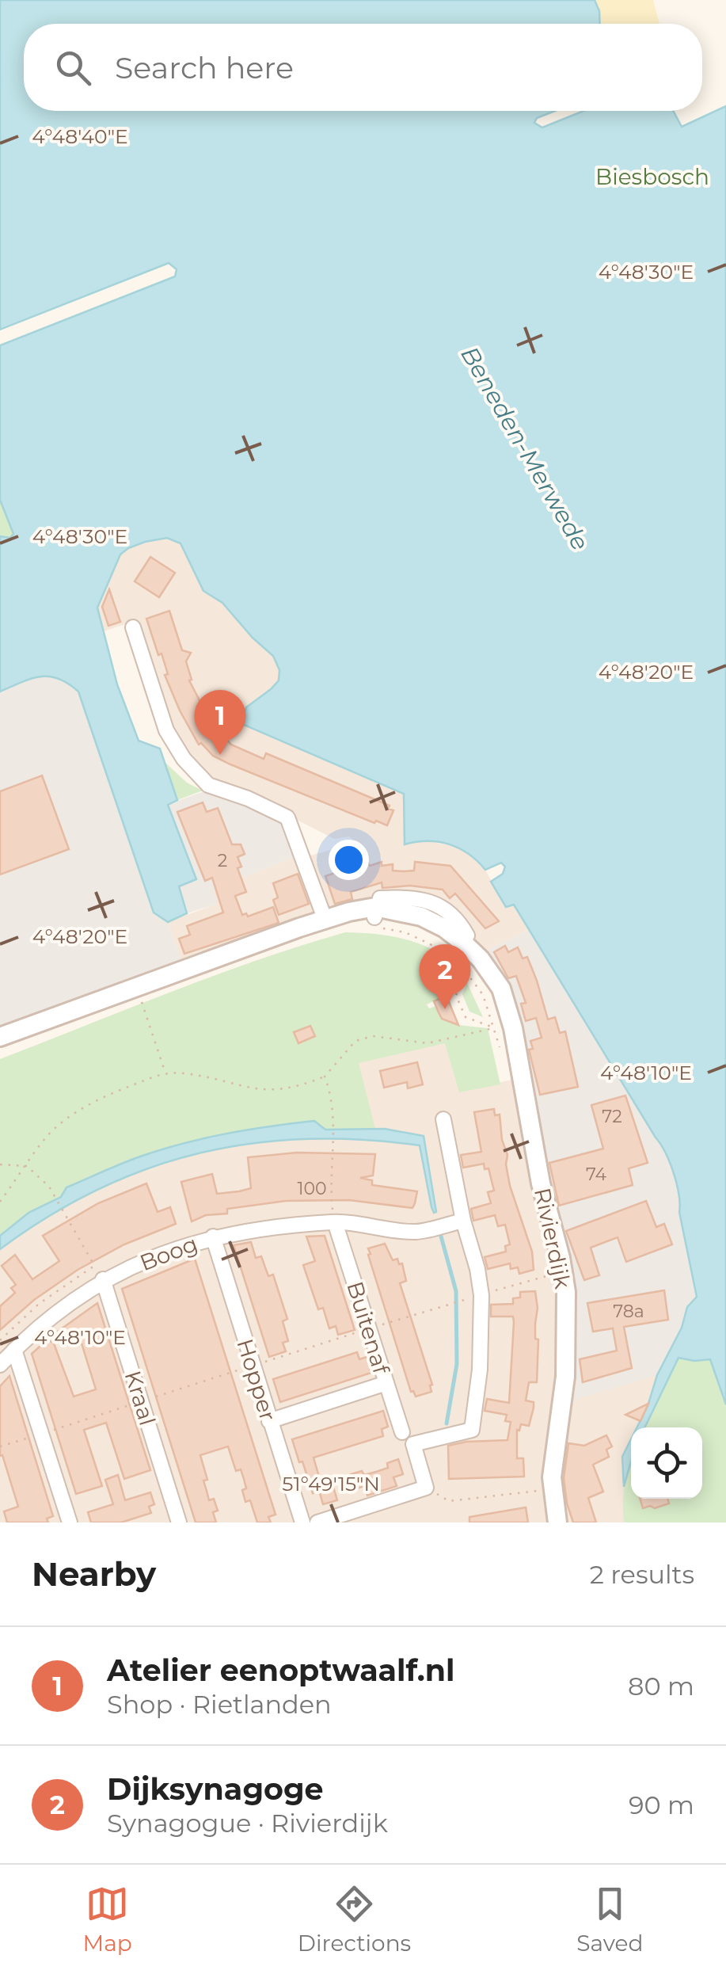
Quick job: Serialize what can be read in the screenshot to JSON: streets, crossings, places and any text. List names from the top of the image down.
{
  "streets": {
    "street": [
      "Rivierdijk",
      "Boog",
      "Buitenaf",
      "Hopper",
      "Kraal"
    ]
  },
  "crossings": [
    ["Boog", "Buitenaf"],
    ["Boog", "Hopper"],
    ["Boog", "Kraal"]
  ],
  "water": ["Beneden-Merwede"],
  "parks": ["Biesbosch"],
  "house_numbers": [
    "2",
    "72",
    "74",
    "100",
    "78a"
  ],
  "page": {
    "search": "Search here",
    "pins": ["1", "2"],
    "heading": ["Nearby", "2 results"],
    "list": [
      {
        "mark": "1",
        "name": "Atelier eenoptwaalf.nl",
        "note": "Shop · Rietlanden",
        "value": "80 m"
      },
      {
        "mark": "2",
        "name": "Dijksynagoge",
        "note": "Synagogue · Rivierdijk",
        "value": "90 m"
      }
    ],
    "nav": ["Map", "Directions", "Saved"]
  },
  "coordinates": [
    "4°48'40\"E",
    "4°48'30\"E",
    "4°48'20\"E",
    "4°48'10\"E",
    "51°49'15\"N"
  ]
}
